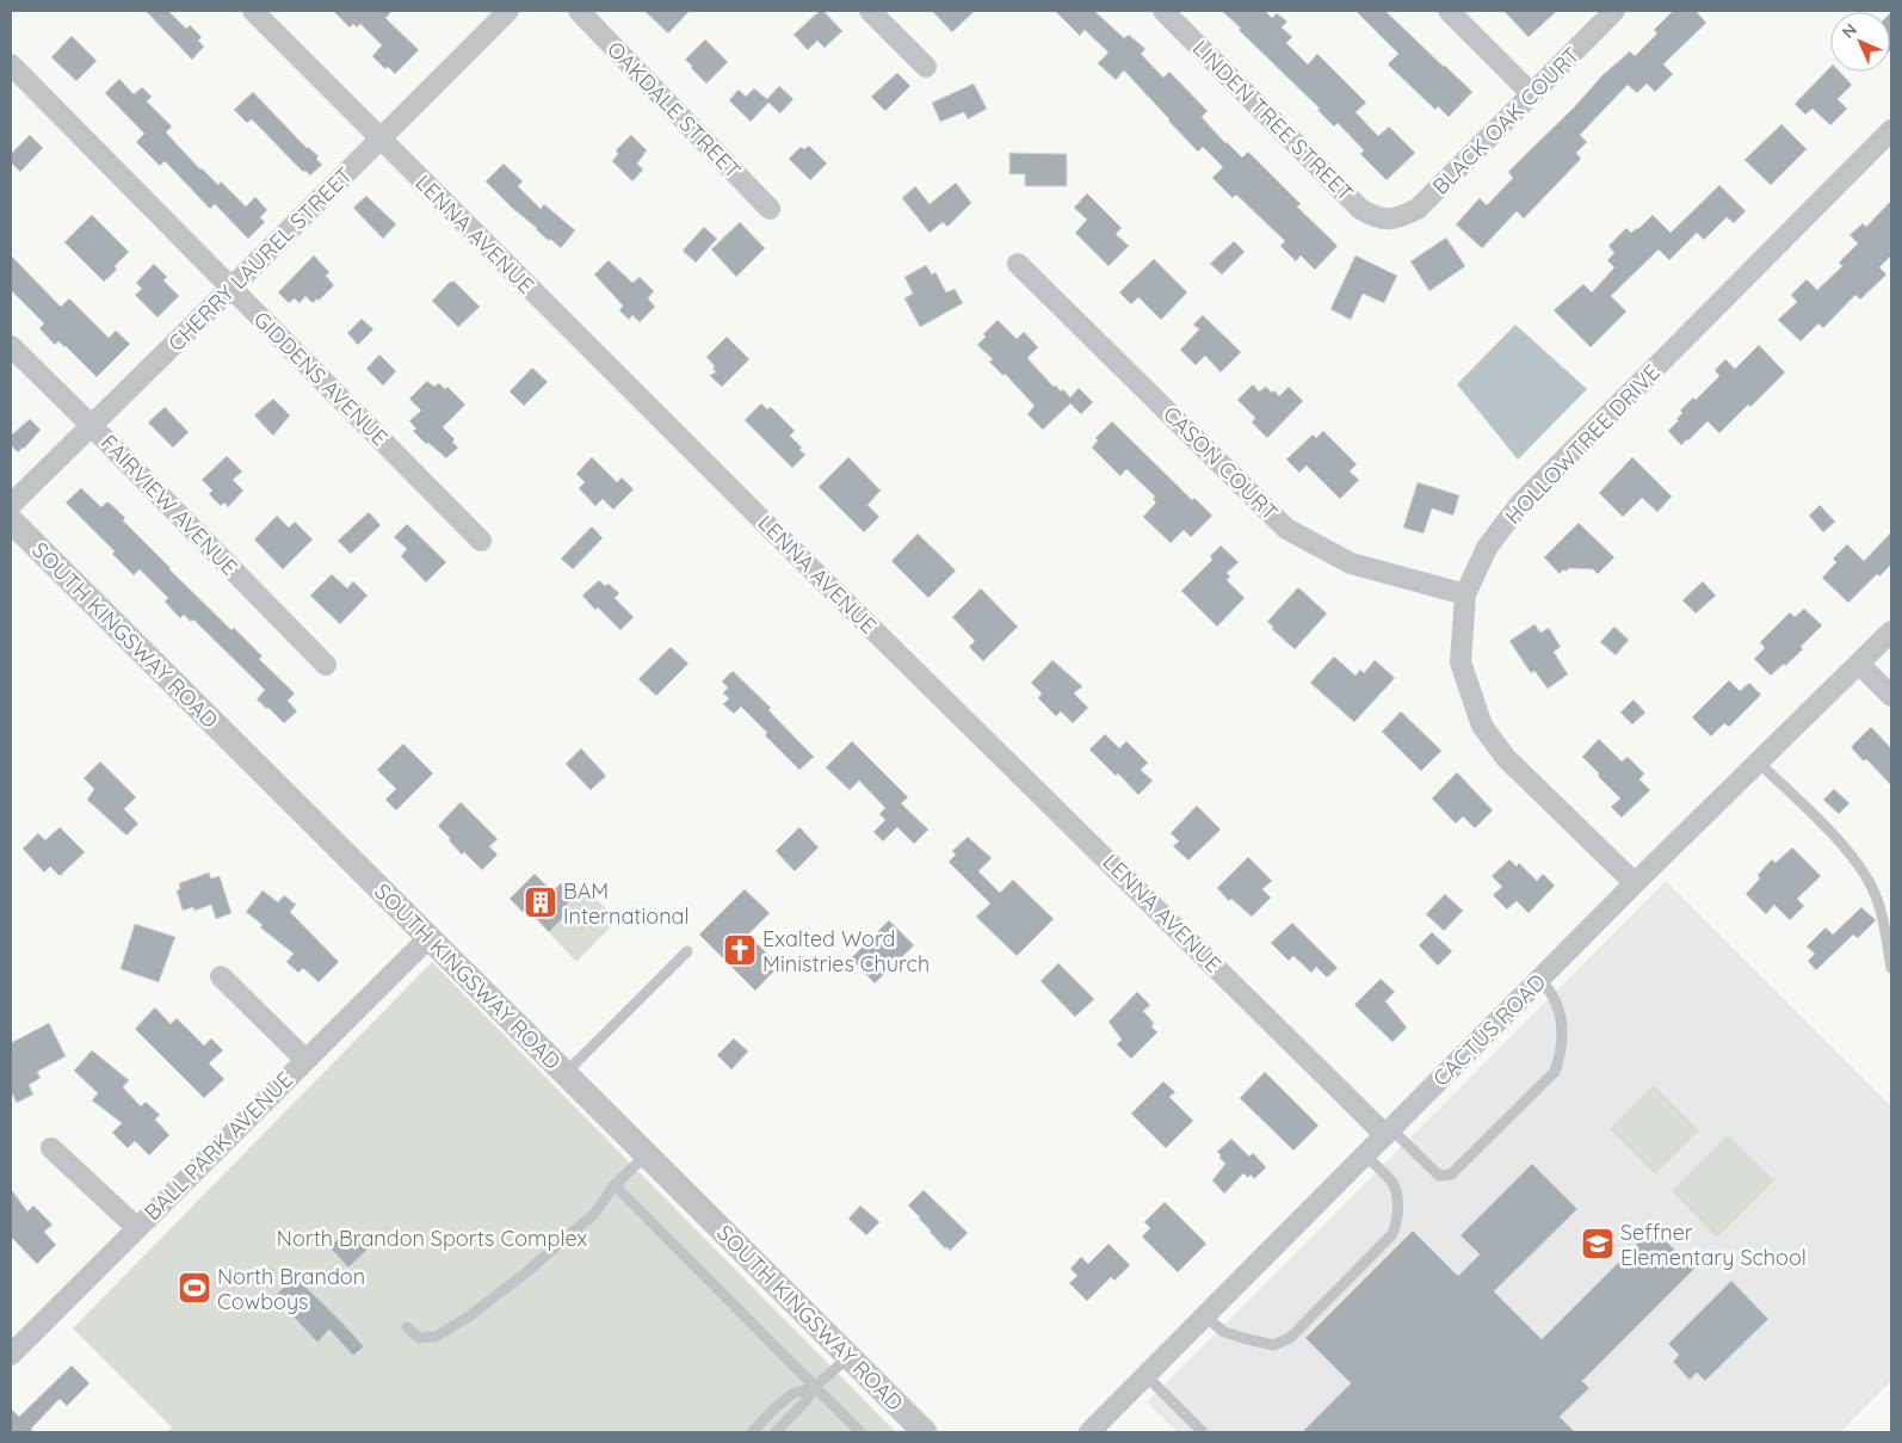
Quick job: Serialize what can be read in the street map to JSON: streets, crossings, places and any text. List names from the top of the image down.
{
  "streets": {
    "street": [
      "OAKDALE STREET",
      "LINDEN TREE STREET",
      "BLACK OAK COURT",
      "LENNA AVENUE",
      "CHERRY LAUREL STREET",
      "GIDDENS AVENUE",
      "HOLLOWTREE DRIVE",
      "CASON COURT",
      "FAIRVIEW AVENUE",
      "SOUTH KINGSWAY ROAD",
      "CACTUS ROAD",
      "BALL PARK AVENUE"
    ]
  },
  "crossings": [
    ["LINDEN TREE STREET", "BLACK OAK COURT"],
    ["LENNA AVENUE", "CHERRY LAUREL STREET"],
    ["LENNA AVENUE", "CACTUS ROAD"],
    ["CHERRY LAUREL STREET", "GIDDENS AVENUE"],
    ["CHERRY LAUREL STREET", "FAIRVIEW AVENUE"],
    ["HOLLOWTREE DRIVE", "CASON COURT"],
    ["HOLLOWTREE DRIVE", "CACTUS ROAD"],
    ["SOUTH KINGSWAY ROAD", "BALL PARK AVENUE"]
  ],
  "parks": ["North Brandon Sports Complex"],
  "places": {
    "building": ["BAM International"],
    "church": ["Exalted Word Ministries Church"],
    "school or university": ["Seffner Elementary School"],
    "sports": ["North Brandon Cowboys"]
  },
  "north": "top left"
}
